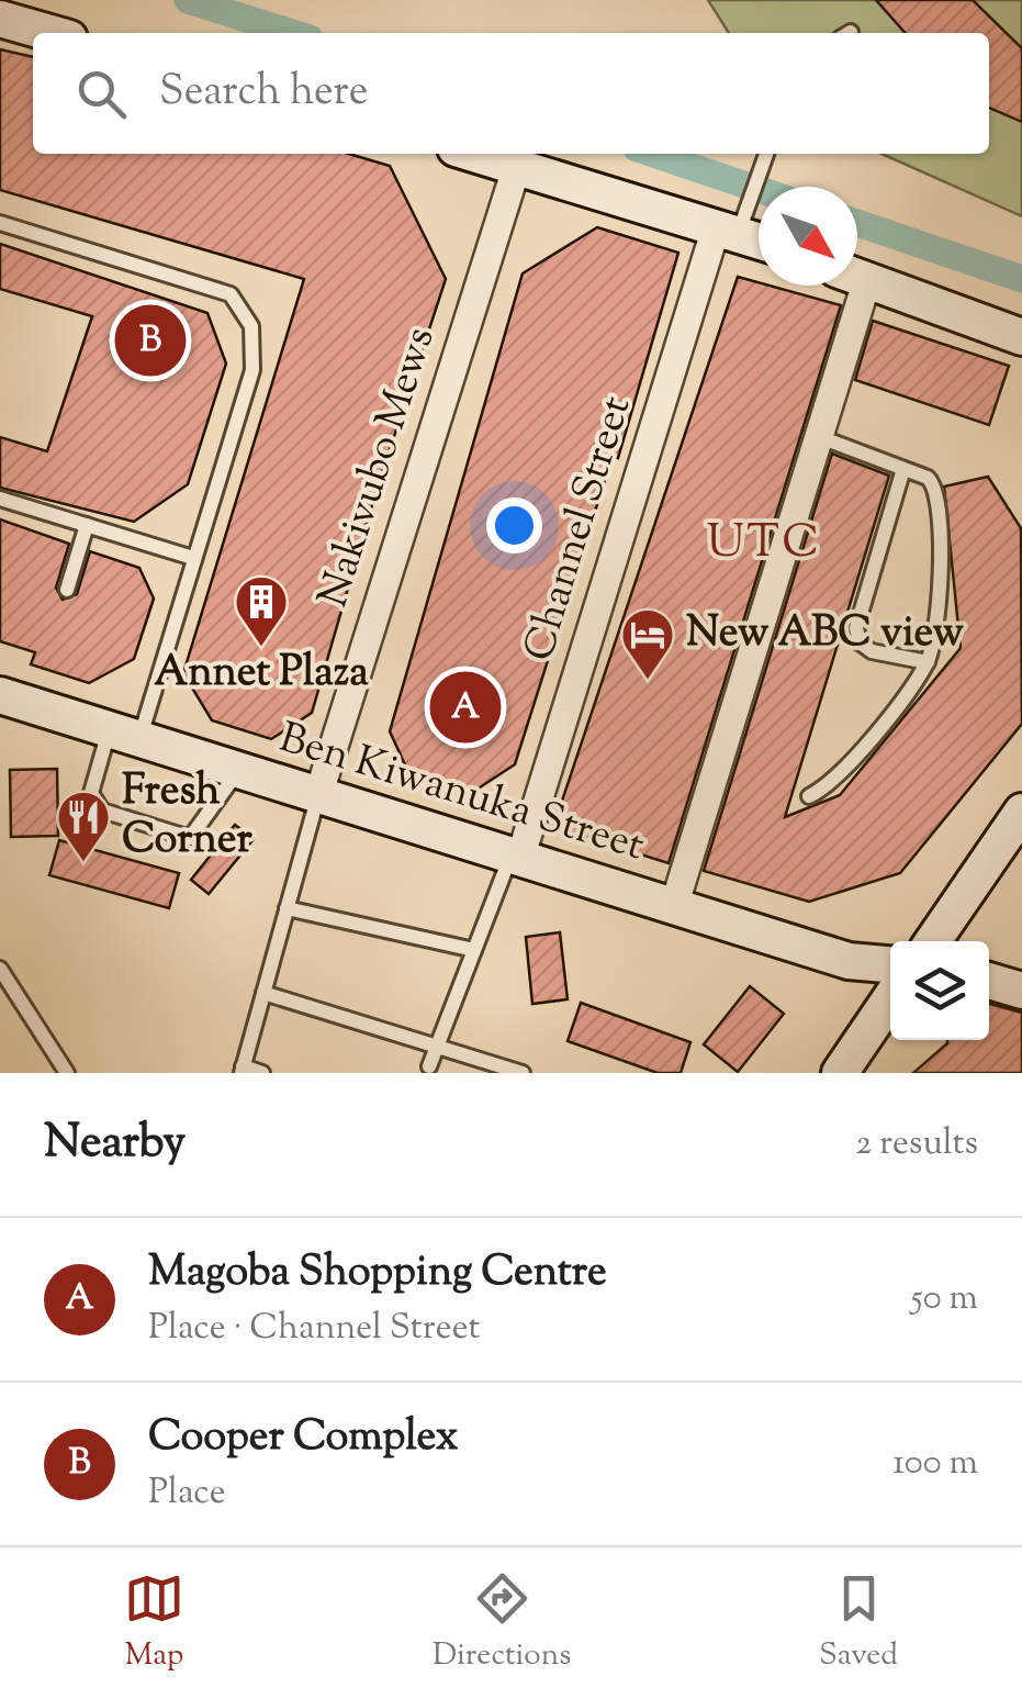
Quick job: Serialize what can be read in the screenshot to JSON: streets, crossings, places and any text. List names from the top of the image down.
{
  "streets": {
    "main road": ["Ben Kiwanuka Street"],
    "street": ["Nakivubo Mews", "Channel Street"]
  },
  "crossings": [
    ["Nakivubo Mews", "Ben Kiwanuka Street"],
    ["Channel Street", "Ben Kiwanuka Street"]
  ],
  "districts": ["UTC"],
  "places": {
    "building": ["Annet Plaza"],
    "hotel": ["New ABC view"],
    "restaurant": ["Fresh Corner"]
  },
  "north": "bottom right",
  "page": {
    "search": "Search here",
    "pins": ["B", "A"],
    "heading": ["Nearby", "2 results"],
    "list": [
      {
        "mark": "A",
        "name": "Magoba Shopping Centre",
        "note": "Place · Channel Street",
        "value": "50 m"
      },
      {
        "mark": "B",
        "name": "Cooper Complex",
        "note": "Place",
        "value": "100 m"
      }
    ],
    "nav": ["Map", "Directions", "Saved"]
  }
}
